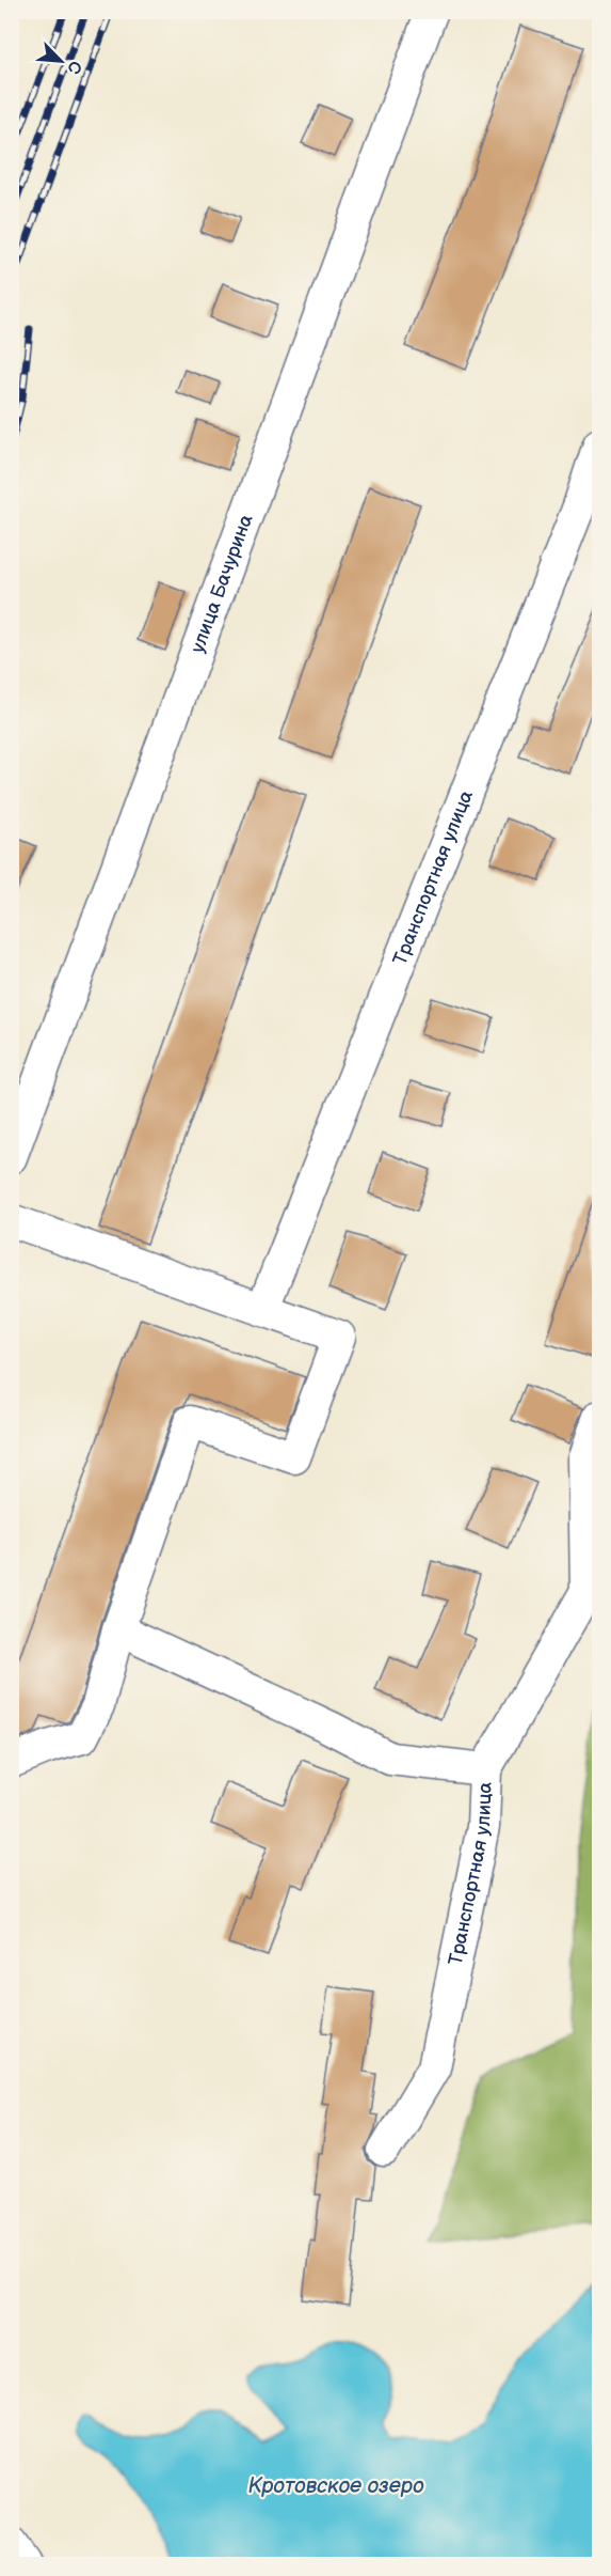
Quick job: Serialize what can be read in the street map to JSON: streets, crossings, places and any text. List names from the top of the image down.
{
  "streets": {
    "street": ["улица Бачурина", "Транспортная улица"]
  },
  "water": ["Кротовское озеро"],
  "north": "bottom right"
}
